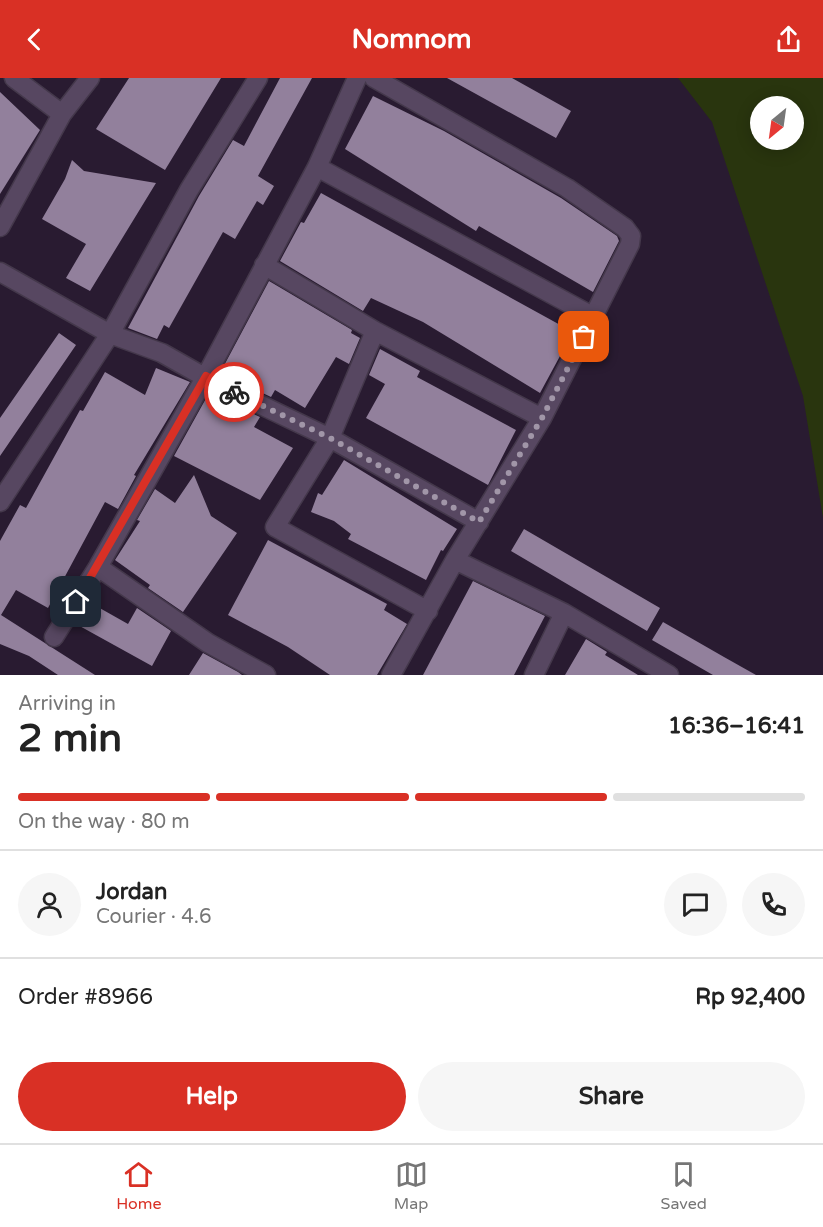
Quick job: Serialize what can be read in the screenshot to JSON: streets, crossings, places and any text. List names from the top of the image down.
{
  "north": "bottom left",
  "page": {
    "header": "Nomnom",
    "heading": ["2 min", "Arriving in", "16:36–16:41"],
    "panel": [
      "Jordan",
      "Courier · 4.6",
      "Order #8966",
      "Rp 92,400"
    ],
    "bar": "On the way · 80 m",
    "buttons": ["Help", "Share"],
    "tabs": ["Home", "Map", "Saved"]
  }
}
